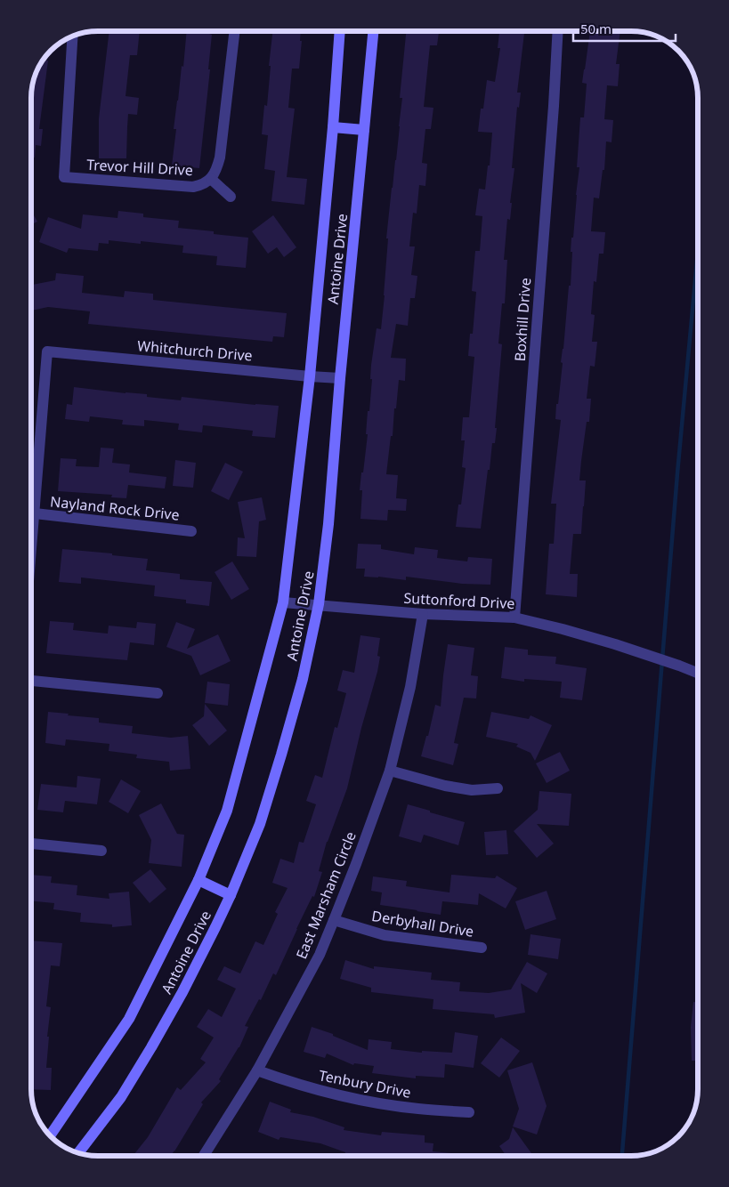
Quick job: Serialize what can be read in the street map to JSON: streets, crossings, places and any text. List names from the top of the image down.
{
  "streets": {
    "main road": ["Antoine Drive"],
    "street": [
      "Trevor Hill Drive",
      "Boxhill Drive",
      "Whitchurch Drive",
      "Nayland Rock Drive",
      "Suttonford Drive",
      "East Marsham Circle",
      "Derbyhall Drive",
      "Tenbury Drive"
    ]
  },
  "crossings": [
    ["Antoine Drive", "Whitchurch Drive"],
    ["Antoine Drive", "Suttonford Drive"],
    ["Boxhill Drive", "Suttonford Drive"],
    ["Whitchurch Drive", "Nayland Rock Drive"],
    ["Suttonford Drive", "East Marsham Circle"],
    ["East Marsham Circle", "Derbyhall Drive"],
    ["East Marsham Circle", "Tenbury Drive"]
  ],
  "scale_bar": "50 m"
}
